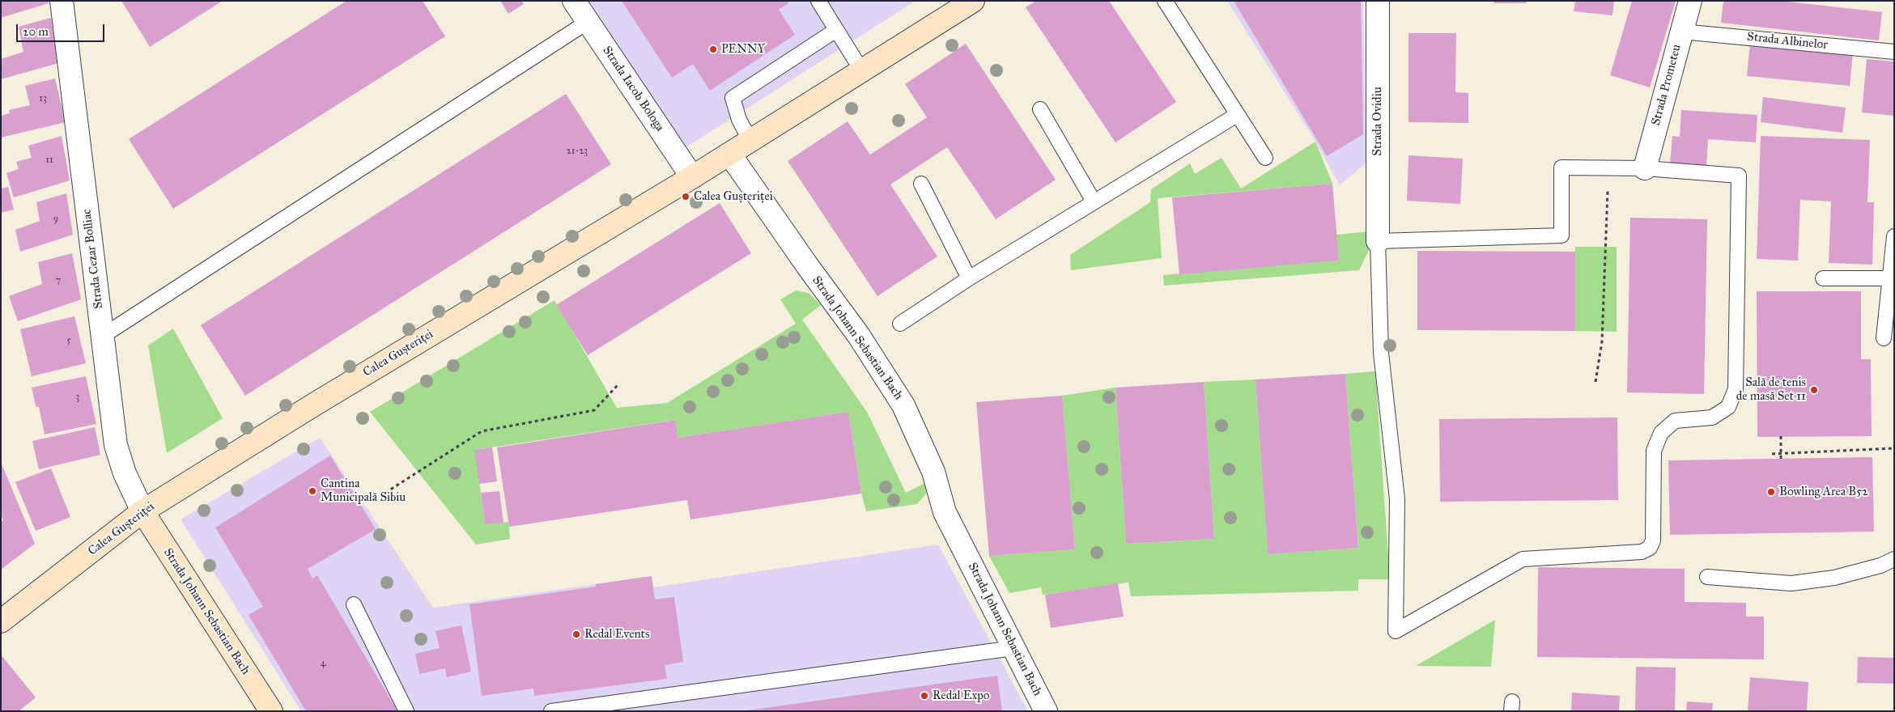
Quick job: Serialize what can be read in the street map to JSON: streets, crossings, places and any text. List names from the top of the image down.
{
  "streets": {
    "main road": ["Strada Johann Sebastian Bach", "Calea Gușteriței"],
    "street": [
      "Strada Prometeu",
      "Strada Iacob Bologa",
      "Strada Ovidiu",
      "Strada Cezar Bolliac"
    ],
    "lane": ["Strada Albinelor"]
  },
  "crossings": [
    ["Strada Albinelor", "Strada Prometeu"],
    ["Strada Iacob Bologa", "Calea Gușteriței"],
    ["Strada Cezar Bolliac", "Strada Johann Sebastian Bach"],
    ["Strada Cezar Bolliac", "Calea Gușteriței"],
    ["Strada Johann Sebastian Bach", "Calea Gușteriței"]
  ],
  "places": [
    "PENNY",
    "Calea Gușteriței",
    "Sală de tenis de masă Set 11",
    "Cantina Municipală Sibiu",
    "Bowling Area B52",
    "Redal Events",
    "Redal Expo"
  ],
  "house_numbers": [
    "13",
    "21-23",
    "11",
    "9",
    "7",
    "5",
    "3",
    "4"
  ],
  "scale_bar": "20 m"
}
